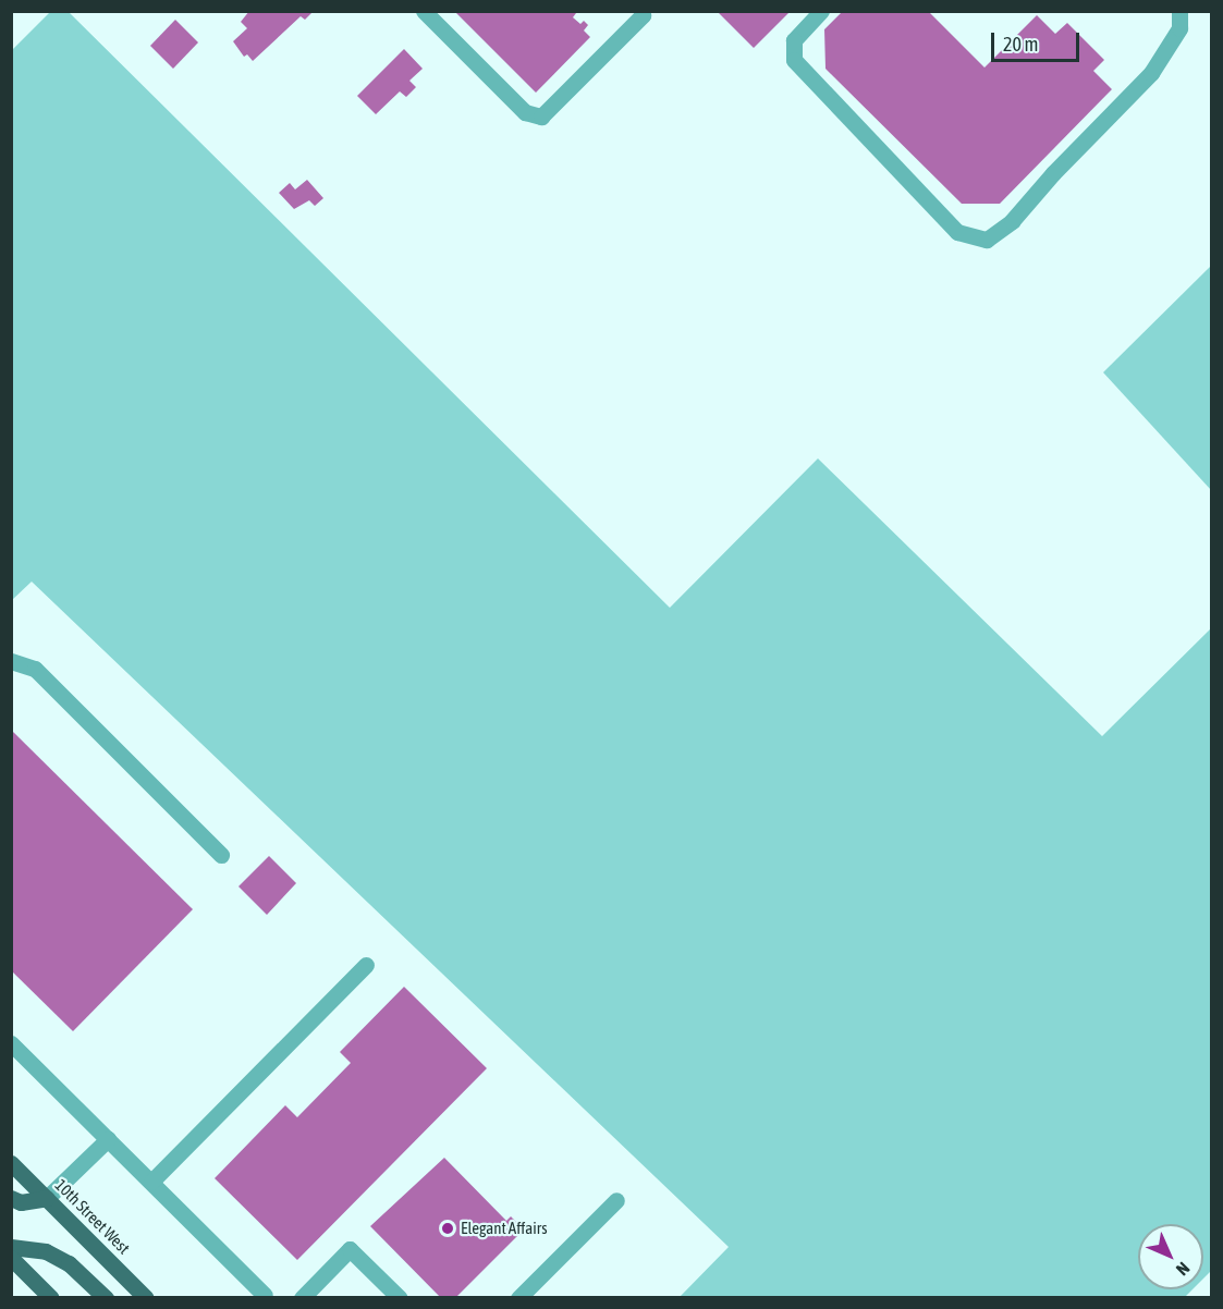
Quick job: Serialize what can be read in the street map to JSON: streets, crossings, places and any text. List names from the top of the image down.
{
  "streets": {
    "main road": ["10th Street West"]
  },
  "places": ["Elegant Affairs"],
  "scale_bar": "20 m",
  "north": "bottom right"
}
